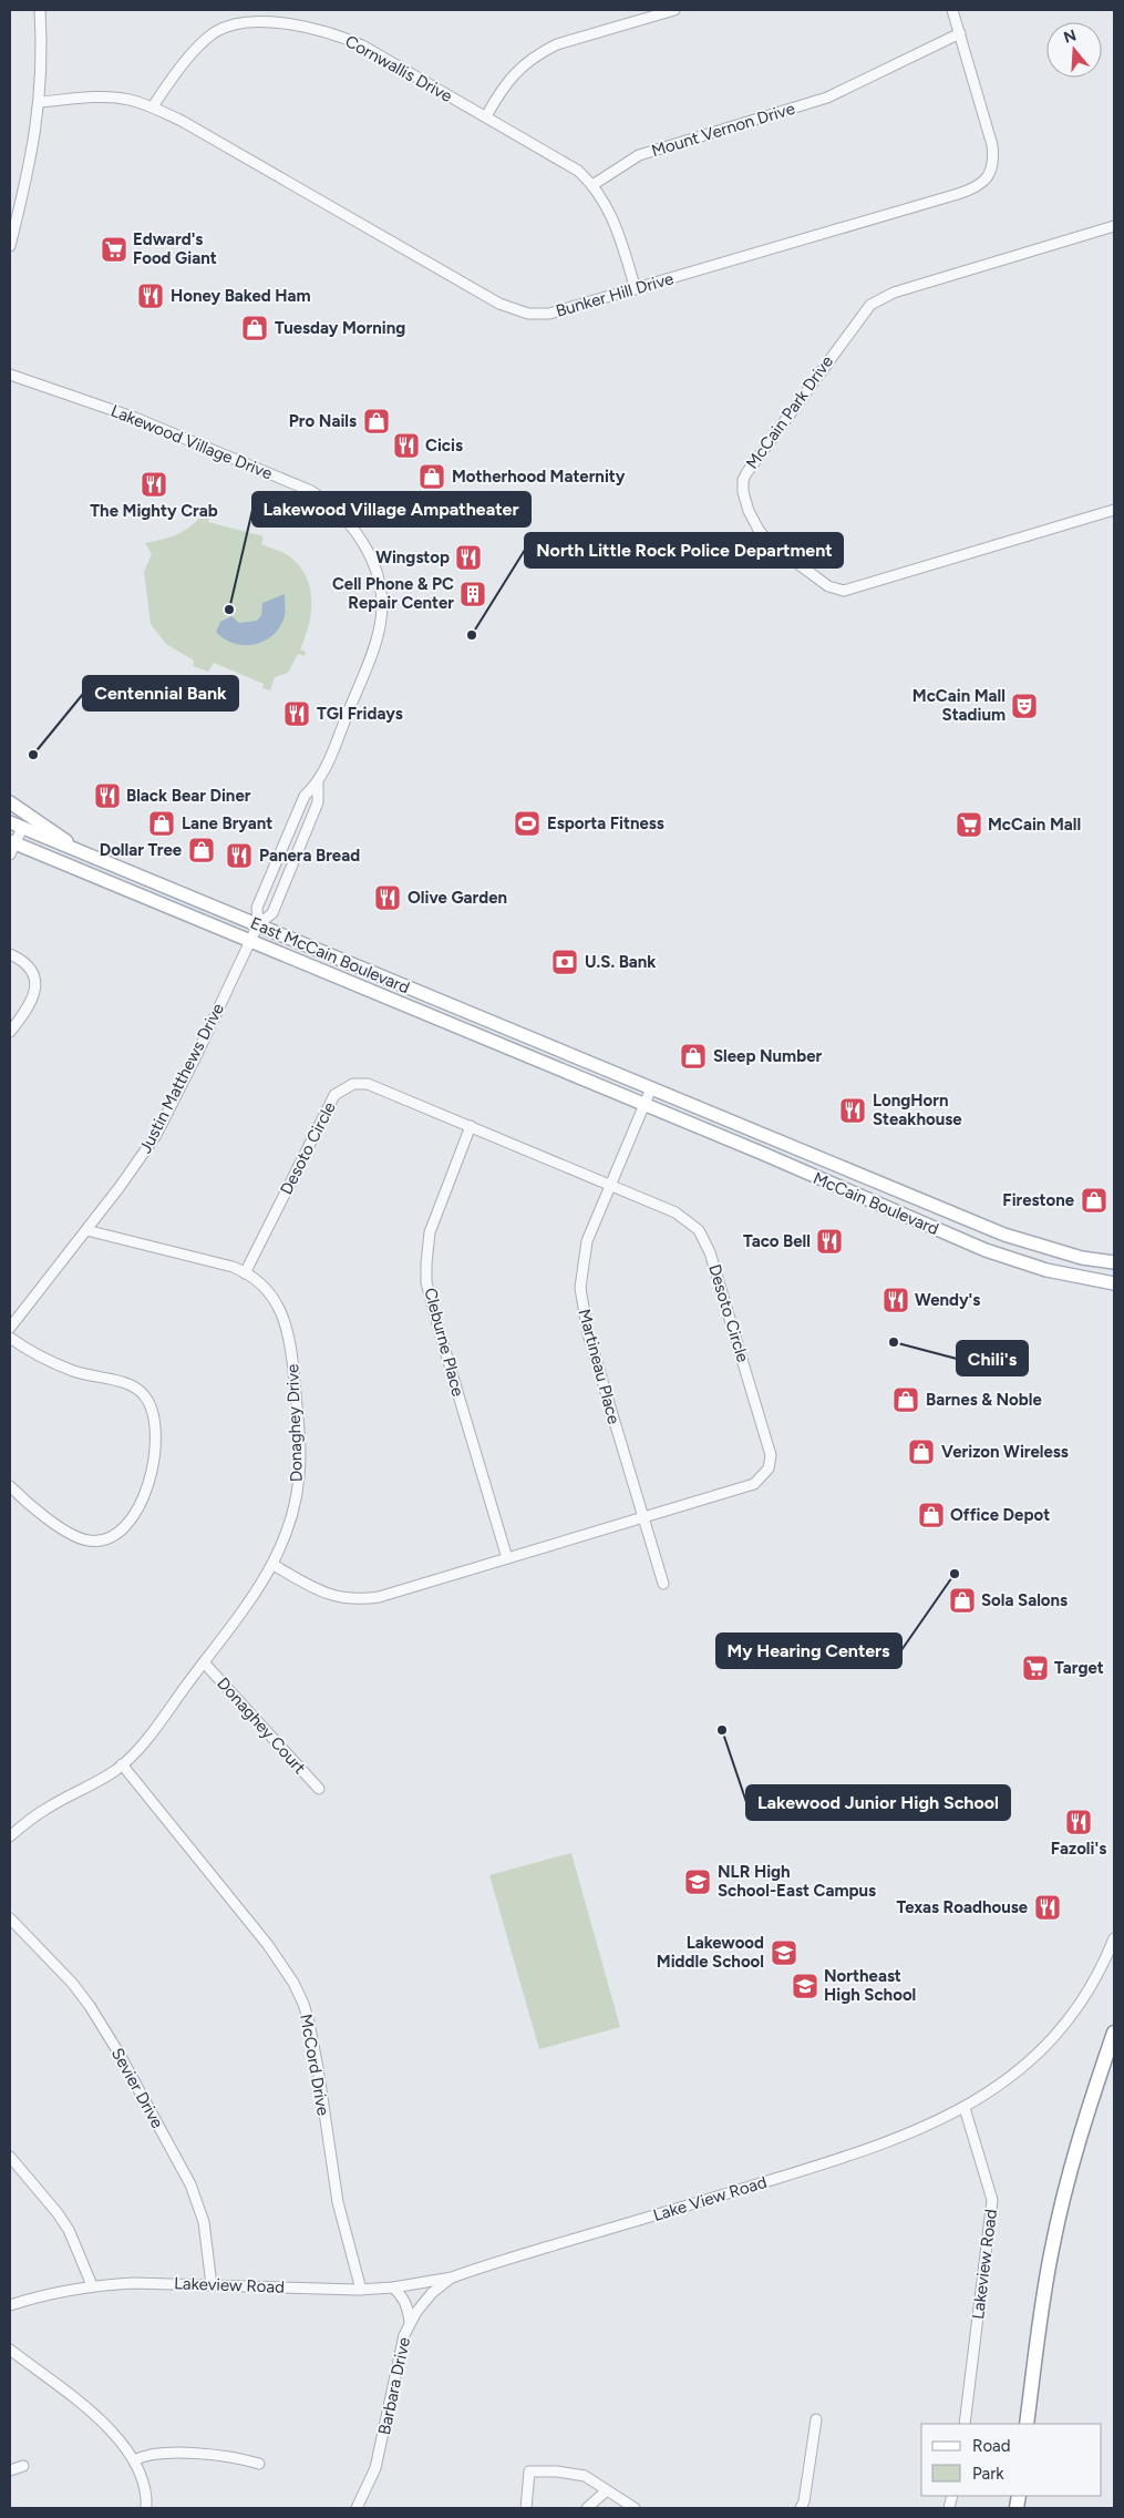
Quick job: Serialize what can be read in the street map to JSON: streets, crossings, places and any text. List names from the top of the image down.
{
  "streets": {
    "main road": ["East McCain Boulevard", "McCain Boulevard"],
    "street": [
      "Cornwallis Drive",
      "Mount Vernon Drive",
      "Bunker Hill Drive",
      "McCain Park Drive",
      "Lakewood Village Drive",
      "Justin Matthews Drive",
      "Desoto Circle",
      "Cleburne Place",
      "Martineau Place",
      "Donaghey Drive",
      "Donaghey Court",
      "McCord Drive",
      "Sevier Drive",
      "Lake View Road",
      "Lakeview Road",
      "Barbara Drive"
    ]
  },
  "crossings": [
    ["Cornwallis Drive", "Mount Vernon Drive"],
    ["Cornwallis Drive", "Bunker Hill Drive"],
    ["Mount Vernon Drive", "Bunker Hill Drive"],
    ["Lakewood Village Drive", "East McCain Boulevard"],
    ["Lakewood Village Drive", "Justin Matthews Drive"],
    ["East McCain Boulevard", "Justin Matthews Drive"],
    ["East McCain Boulevard", "McCain Boulevard"],
    ["East McCain Boulevard", "Martineau Place"],
    ["Justin Matthews Drive", "Donaghey Drive"],
    ["Desoto Circle", "Cleburne Place"],
    ["Desoto Circle", "Martineau Place"],
    ["Desoto Circle", "Donaghey Drive"],
    ["McCain Boulevard", "Martineau Place"],
    ["Donaghey Drive", "Donaghey Court"],
    ["Donaghey Drive", "McCord Drive"],
    ["McCord Drive", "Lakeview Road"],
    ["Sevier Drive", "Lakeview Road"],
    ["Lake View Road", "Lakeview Road"],
    ["Lake View Road", "Barbara Drive"],
    ["Lakeview Road", "Barbara Drive"]
  ],
  "places": {
    "supermarket": ["Edward's Food Giant", "McCain Mall", "Target"],
    "restaurant": [
      "Honey Baked Ham",
      "Cicis",
      "The Mighty Crab",
      "Wingstop",
      "TGI Fridays",
      "Black Bear Diner",
      "Panera Bread",
      "Olive Garden",
      "LongHorn Steakhouse",
      "Taco Bell",
      "Wendy's",
      "Fazoli's",
      "Texas Roadhouse"
    ],
    "shop": [
      "Tuesday Morning",
      "Pro Nails",
      "Motherhood Maternity",
      "Lane Bryant",
      "Dollar Tree",
      "Sleep Number",
      "Firestone",
      "Barnes & Noble",
      "Verizon Wireless",
      "Office Depot",
      "Sola Salons"
    ],
    "building": ["Cell Phone & PC Repair Center"],
    "other": [
      "Lakewood Village Ampatheater",
      "North Little Rock Police Department",
      "Centennial Bank",
      "Chili's",
      "My Hearing Centers",
      "Lakewood Junior High School"
    ],
    "theatre": ["McCain Mall Stadium"],
    "sports": ["Esporta Fitness"],
    "bank": ["U.S. Bank"],
    "school or university": ["NLR High School-East Campus", "Lakewood Middle School", "Northeast High School"]
  },
  "legend": ["Road", "Park"],
  "north": "top"
}
